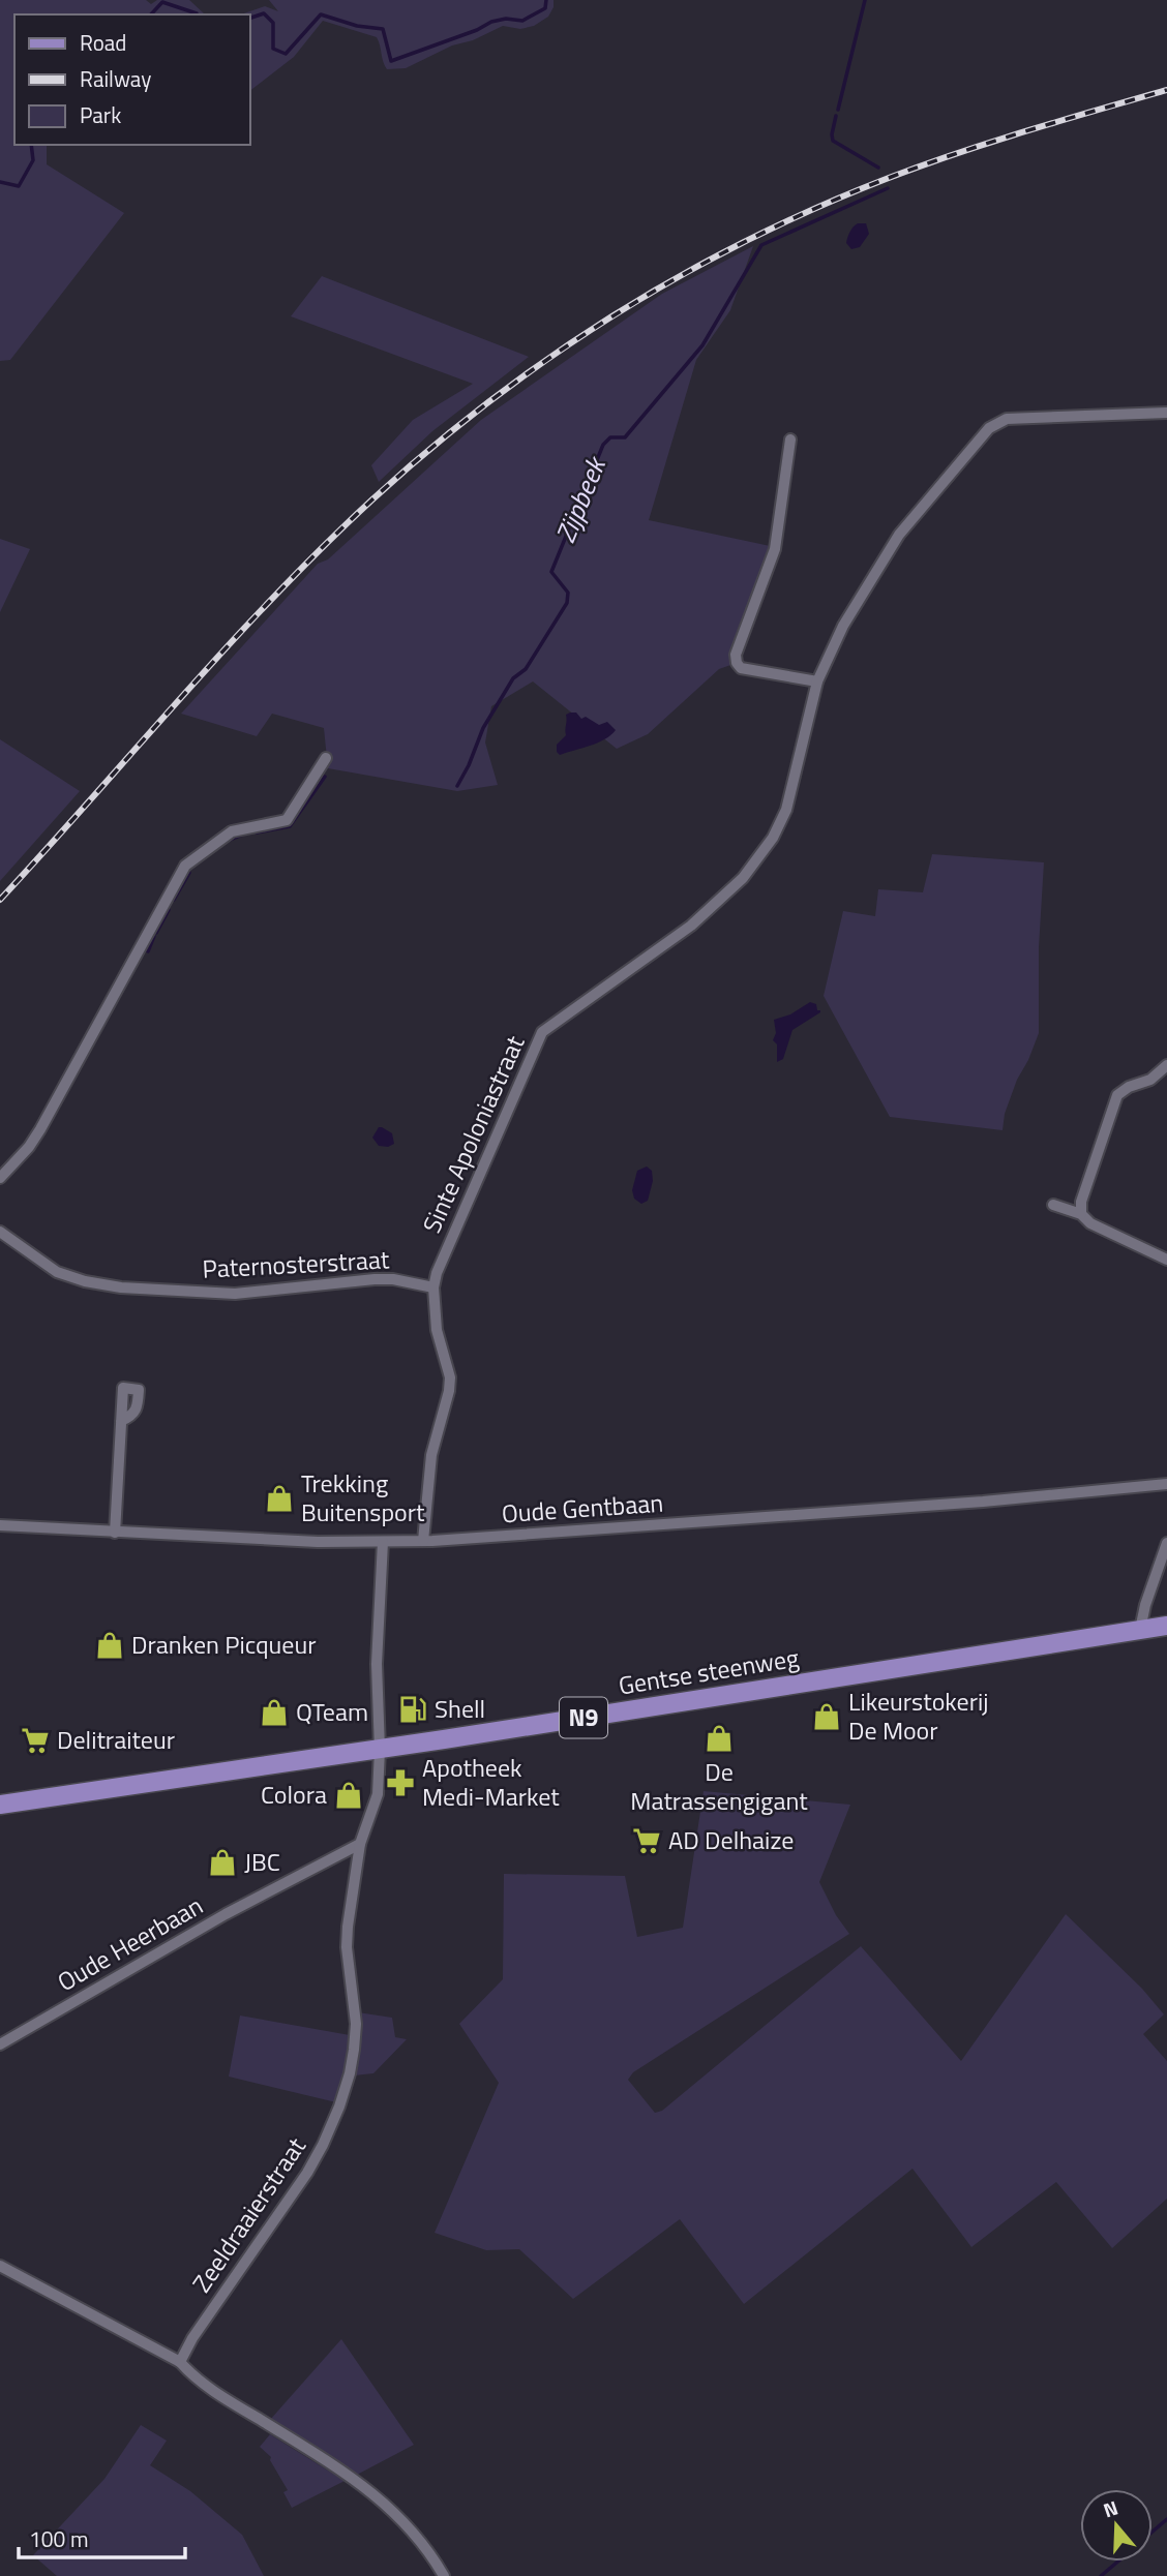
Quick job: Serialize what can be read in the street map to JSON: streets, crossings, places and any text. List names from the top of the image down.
{
  "streets": {
    "main road": ["Gentse steenweg", "N9"],
    "street": [
      "Sinte Apoloniastraat",
      "Paternosterstraat",
      "Oude Gentbaan",
      "Oude Heerbaan",
      "Zeeldraaierstraat"
    ]
  },
  "crossings": [
    ["Sinte Apoloniastraat", "Paternosterstraat"],
    ["Sinte Apoloniastraat", "Oude Gentbaan"],
    ["Gentse steenweg", "Zeeldraaierstraat"],
    ["Oude Heerbaan", "Zeeldraaierstraat"]
  ],
  "water": ["Zijpbeek"],
  "places": {
    "shop": [
      "Trekking Buitensport",
      "Dranken Picqueur",
      "QTeam",
      "Likeurstokerij De Moor",
      "De Matrassengigant",
      "Colora",
      "JBC"
    ],
    "fuel station": ["Shell"],
    "supermarket": ["Delitraiteur", "AD Delhaize"],
    "pharmacy": ["Apotheek Medi-Market"]
  },
  "legend": ["Road", "Railway", "Park"],
  "scale_bar": "100 m",
  "north": "top"
}
